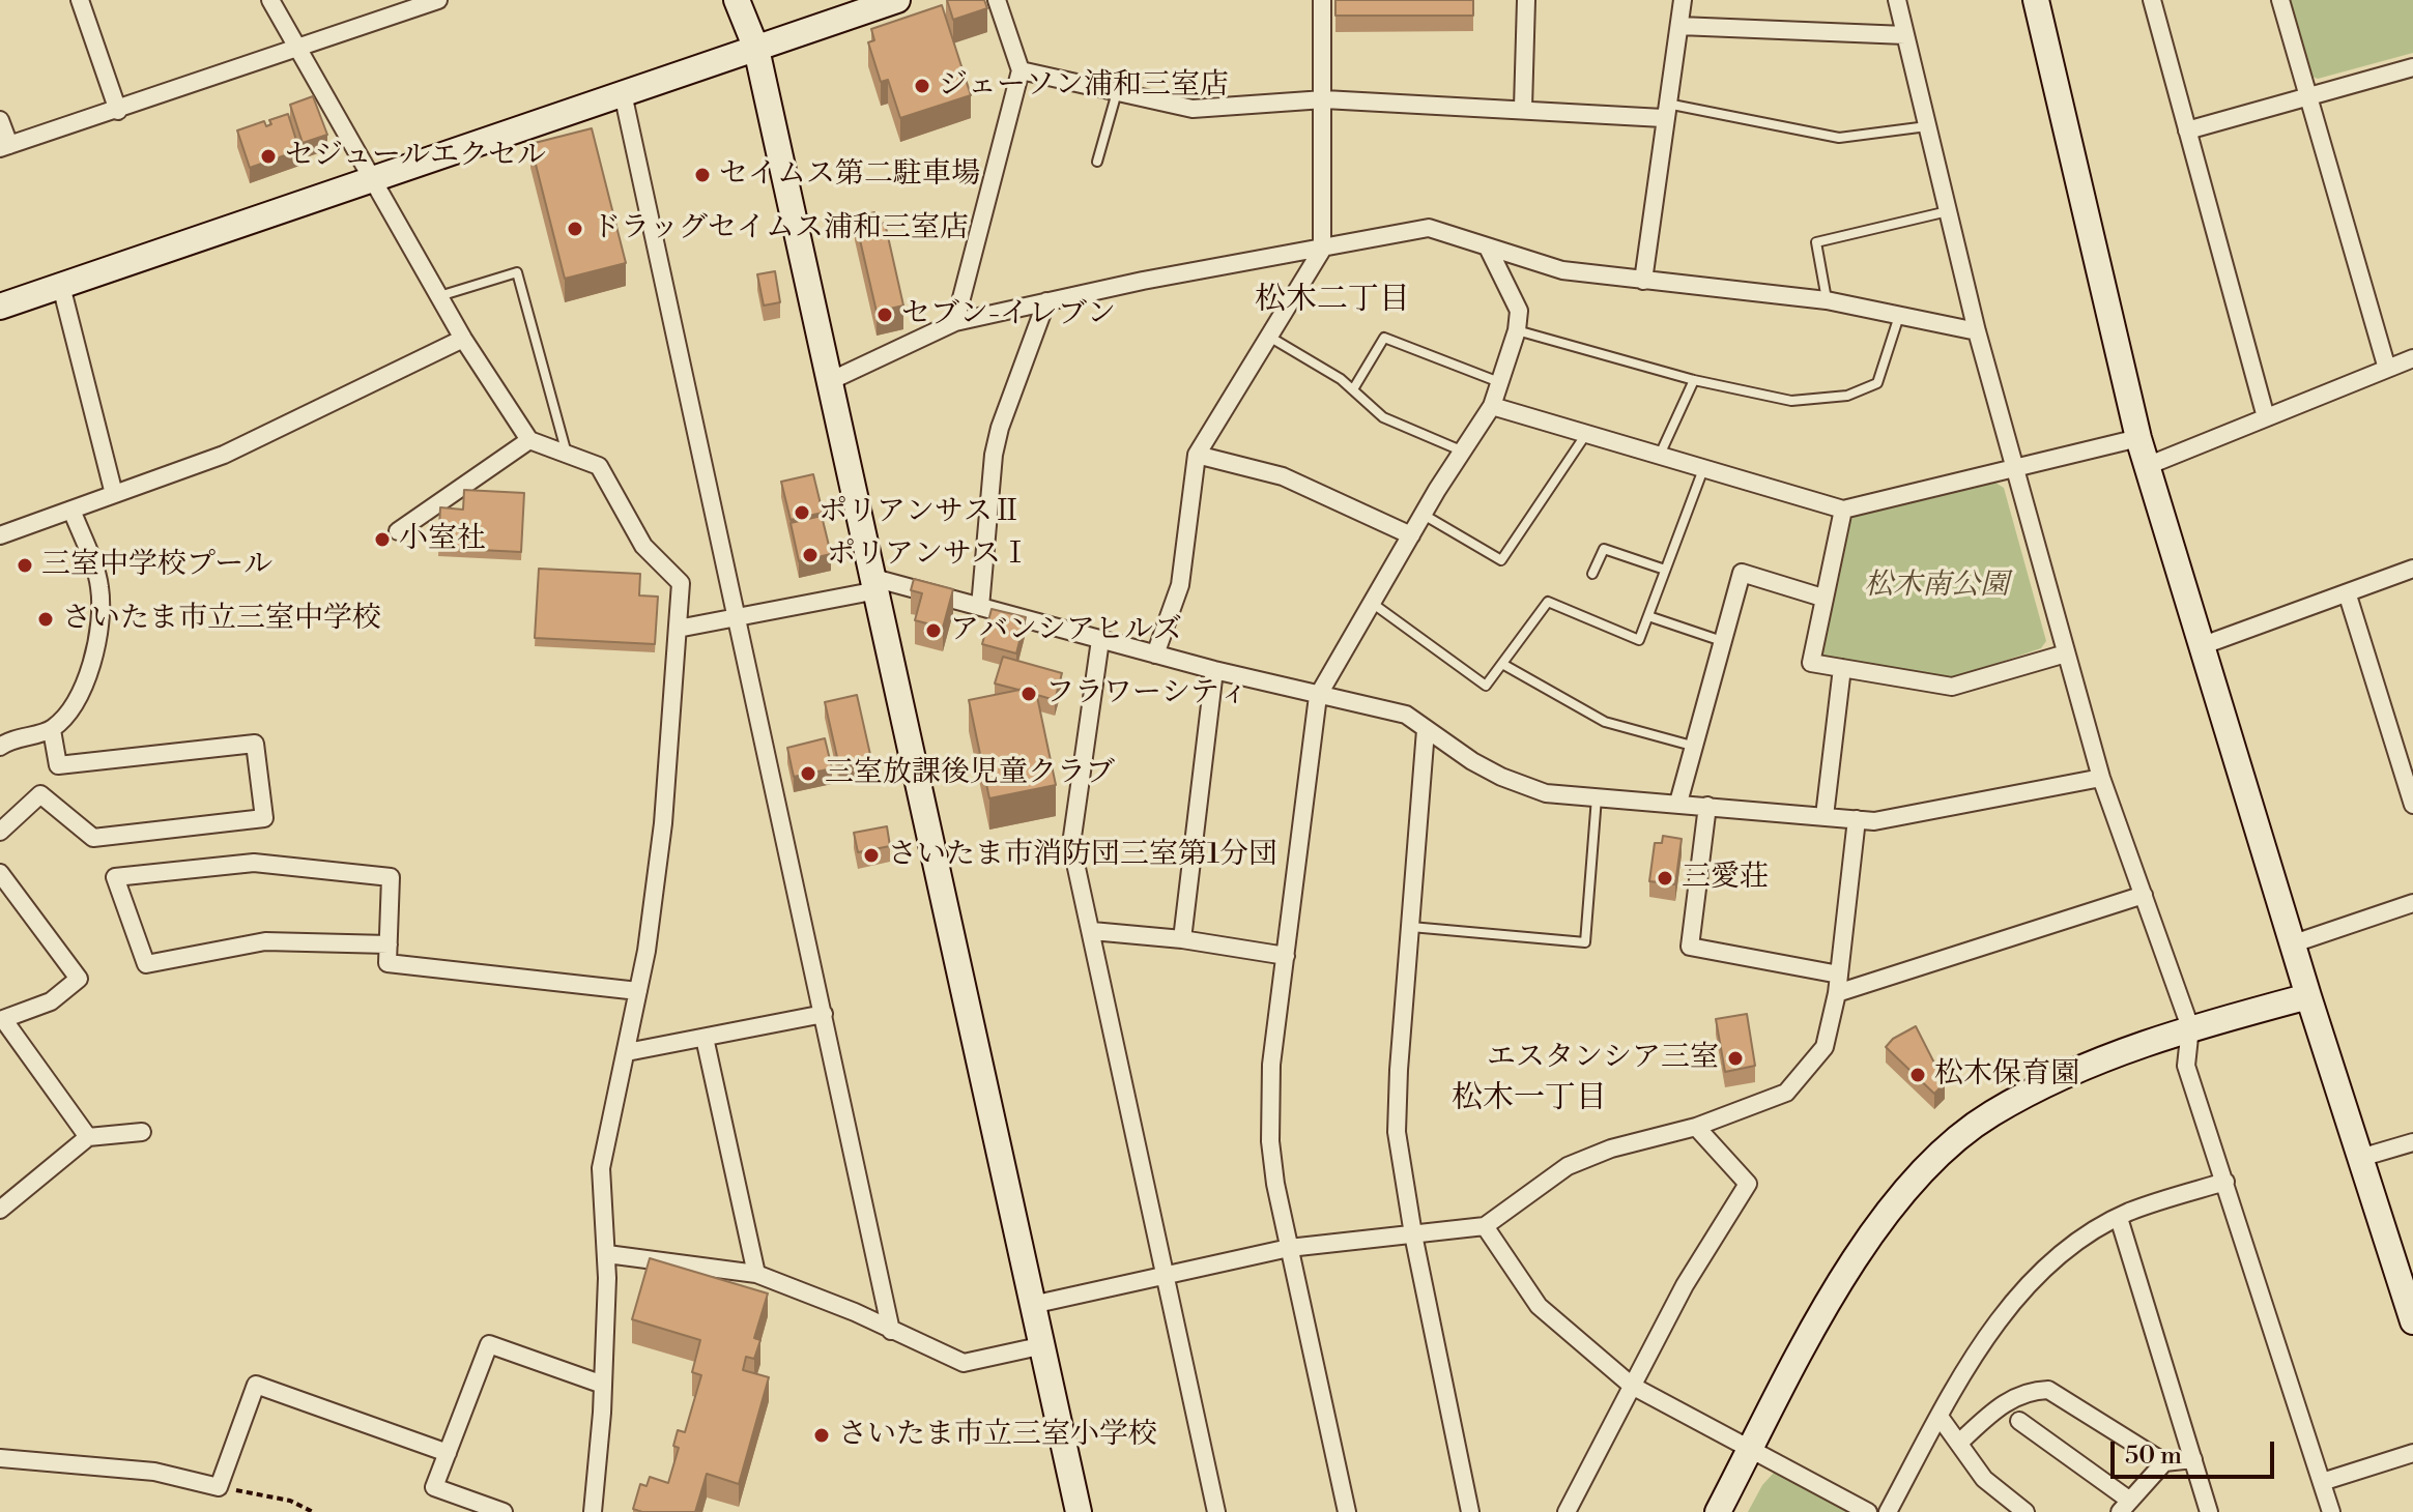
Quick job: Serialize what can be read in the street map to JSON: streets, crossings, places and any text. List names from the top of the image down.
{
  "districts": ["松木二丁目", "松木一丁目"],
  "parks": ["松木南公園"],
  "places": [
    "ジェーソン浦和三室店",
    "セジュールエクセル",
    "セイムス第二駐車場",
    "ドラッグセイムス浦和三室店",
    "セブン-イレブン",
    "ポリアンサスⅡ",
    "小室社",
    "ポリアンサスⅠ",
    "三室中学校プール",
    "さいたま市立三室中学校",
    "アバンシアヒルズ",
    "フラワーシティ",
    "三室放課後児童クラブ",
    "さいたま市消防団三室第1分団",
    "三愛荘",
    "エスタンシア三室",
    "松木保育園",
    "さいたま市立三室小学校"
  ],
  "scale_bar": "50 m"
}
